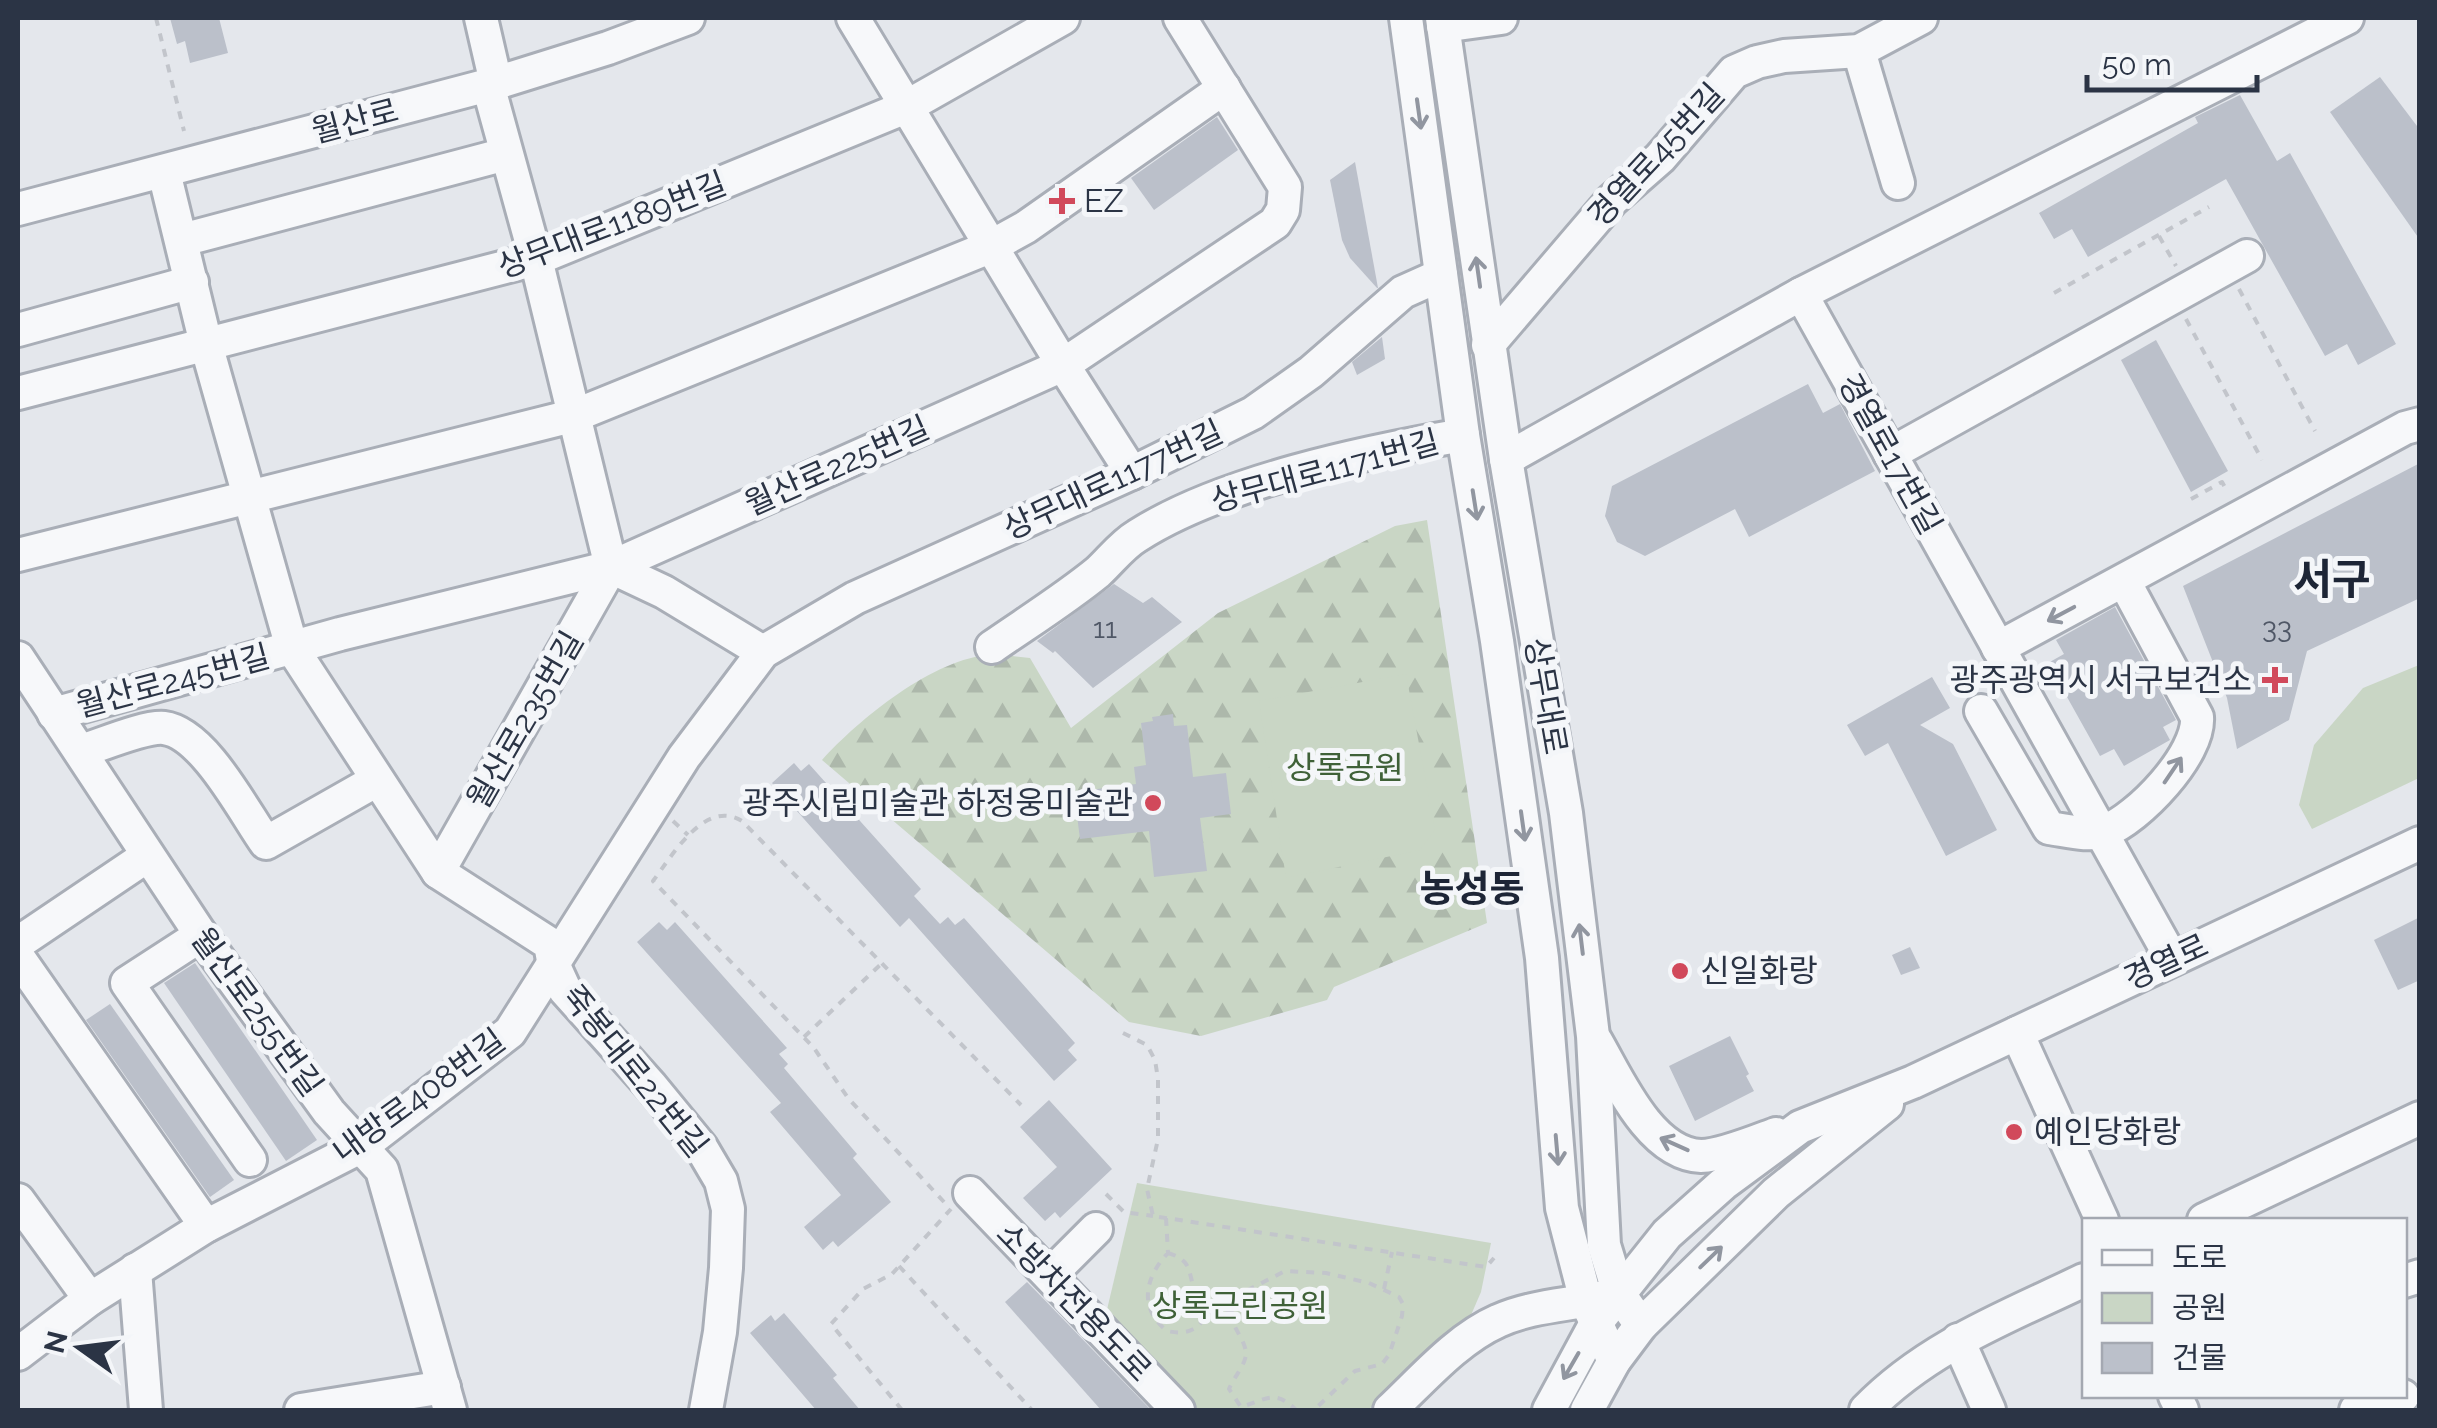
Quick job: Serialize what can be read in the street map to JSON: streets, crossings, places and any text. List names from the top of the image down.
{
  "streets": {
    "street": [
      "월산로",
      "경열로45번길",
      "상무대로1189번길",
      "경열로17번길",
      "월산로225번길",
      "상무대로1171번길",
      "상무대로1177번길",
      "월산로245번길",
      "상무대로",
      "월산로235번길",
      "경열로",
      "월산로255번길",
      "죽봉대로22번길",
      "내방로408번길",
      "소방차전용도로"
    ]
  },
  "crossings": [
    ["월산로", "월산로245번길"],
    ["경열로45번길", "상무대로"],
    ["상무대로1189번길", "월산로245번길"],
    ["경열로17번길", "경열로"],
    ["월산로225번길", "월산로235번길"],
    ["상무대로1171번길", "상무대로"],
    ["상무대로1177번길", "월산로245번길"],
    ["상무대로1177번길", "상무대로"],
    ["상무대로1177번길", "죽봉대로22번길"],
    ["상무대로1177번길", "내방로408번길"],
    ["월산로245번길", "월산로235번길"],
    ["월산로245번길", "월산로255번길"],
    ["월산로245번길", "죽봉대로22번길"],
    ["월산로245번길", "내방로408번길"],
    ["상무대로", "경열로"],
    ["월산로255번길", "내방로408번길"],
    ["죽봉대로22번길", "내방로408번길"]
  ],
  "districts": ["서구", "농성동"],
  "parks": ["상록공원", "상록근린공원"],
  "places": {
    "health": ["EZ", "광주광역시 서구보건소"],
    "other": ["광주시립미술관 하정웅미술관", "신일화랑", "예인당화랑"]
  },
  "house_numbers": ["11", "33"],
  "legend": ["도로", "공원", "건물"],
  "scale_bar": "50 m",
  "north": "left"
}
